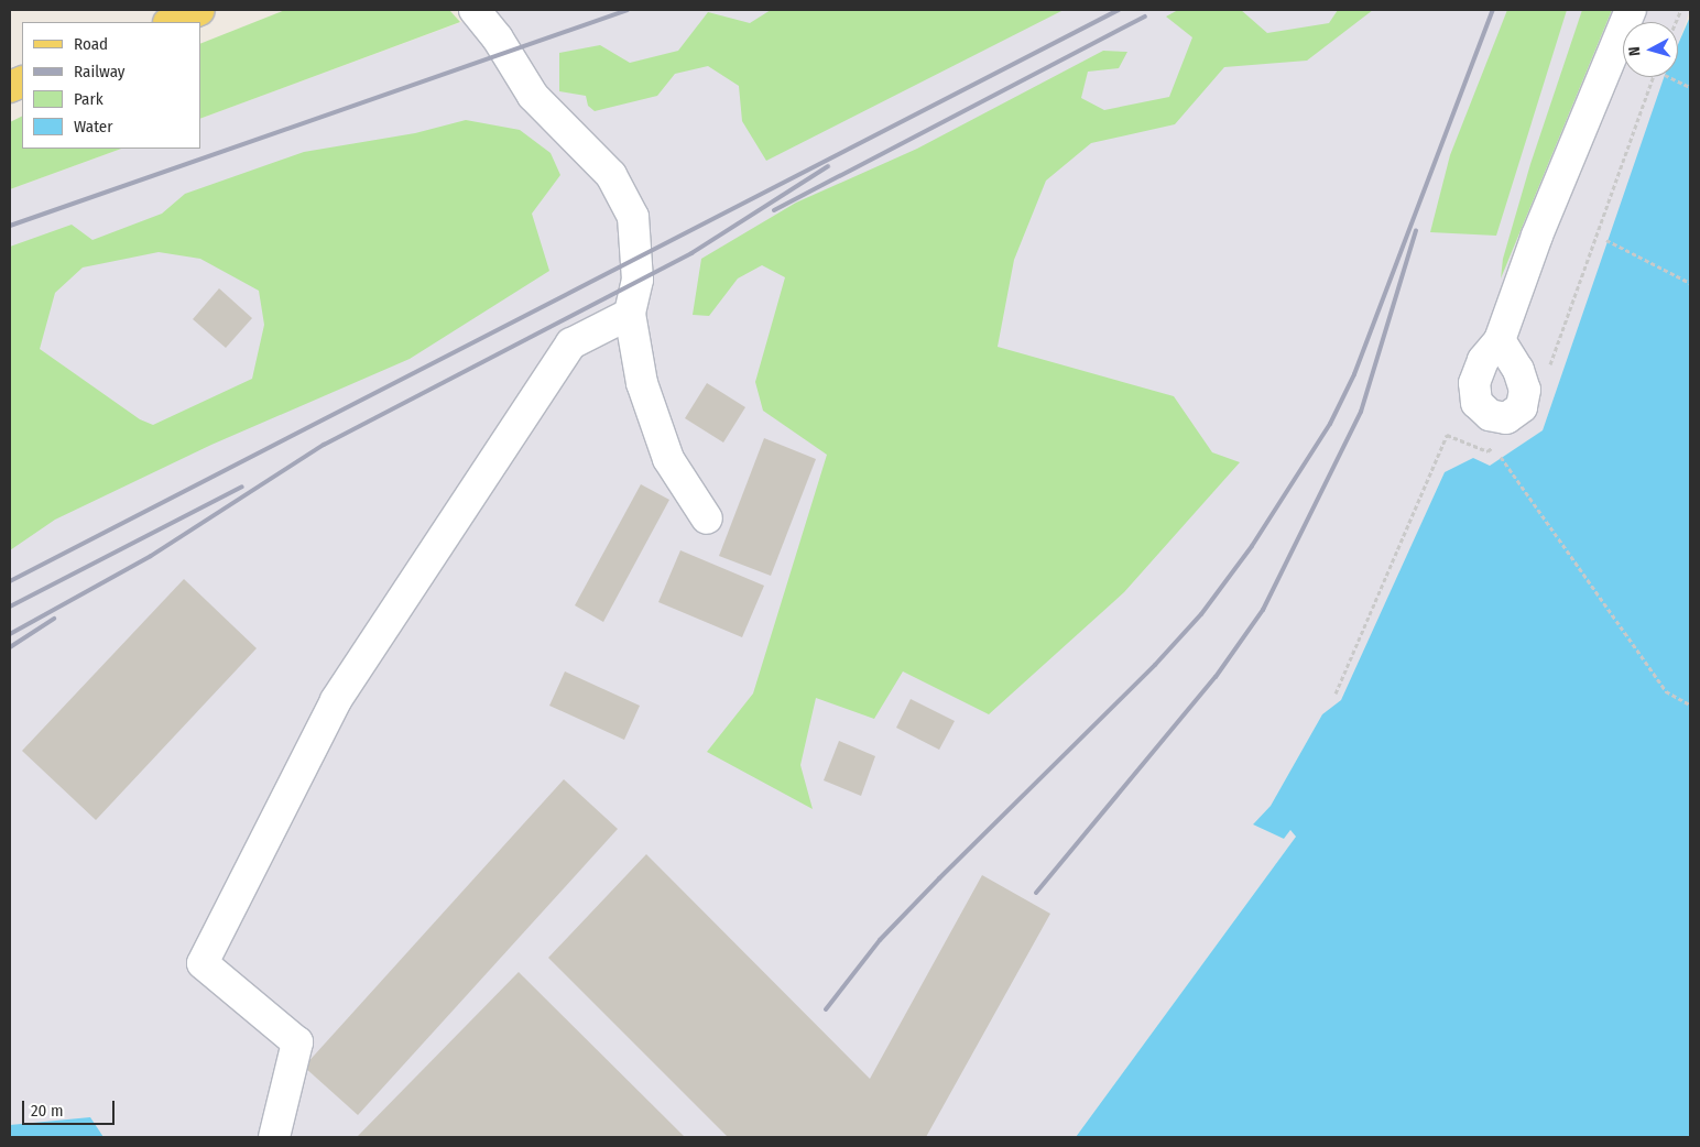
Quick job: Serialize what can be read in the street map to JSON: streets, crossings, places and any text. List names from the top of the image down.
{
  "legend": [
    "Road",
    "Railway",
    "Park",
    "Water"
  ],
  "scale_bar": "20 m",
  "north": "left"
}
